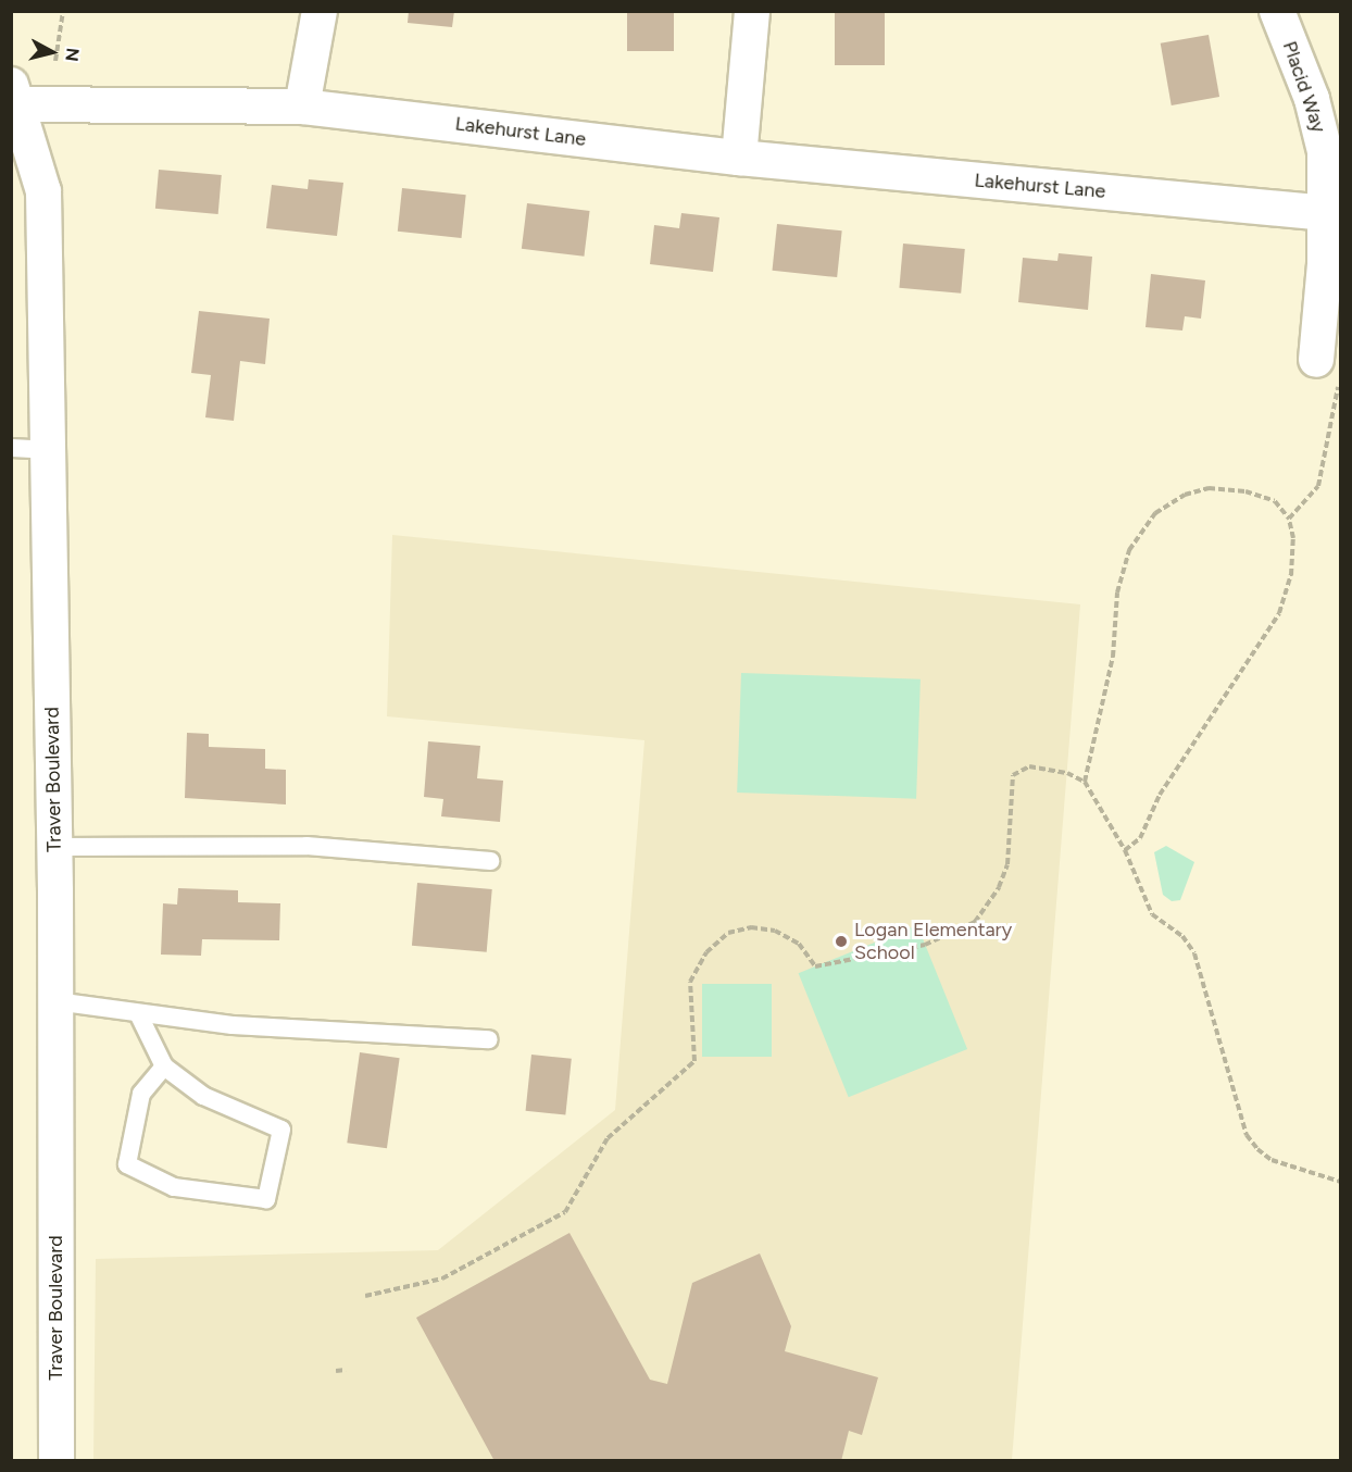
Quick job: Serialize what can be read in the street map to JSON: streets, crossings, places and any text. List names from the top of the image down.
{
  "streets": {
    "street": ["Placid Way", "Lakehurst Lane", "Traver Boulevard"]
  },
  "crossings": [
    ["Placid Way", "Lakehurst Lane"],
    ["Lakehurst Lane", "Traver Boulevard"]
  ],
  "places": ["Logan Elementary School"],
  "north": "right"
}
